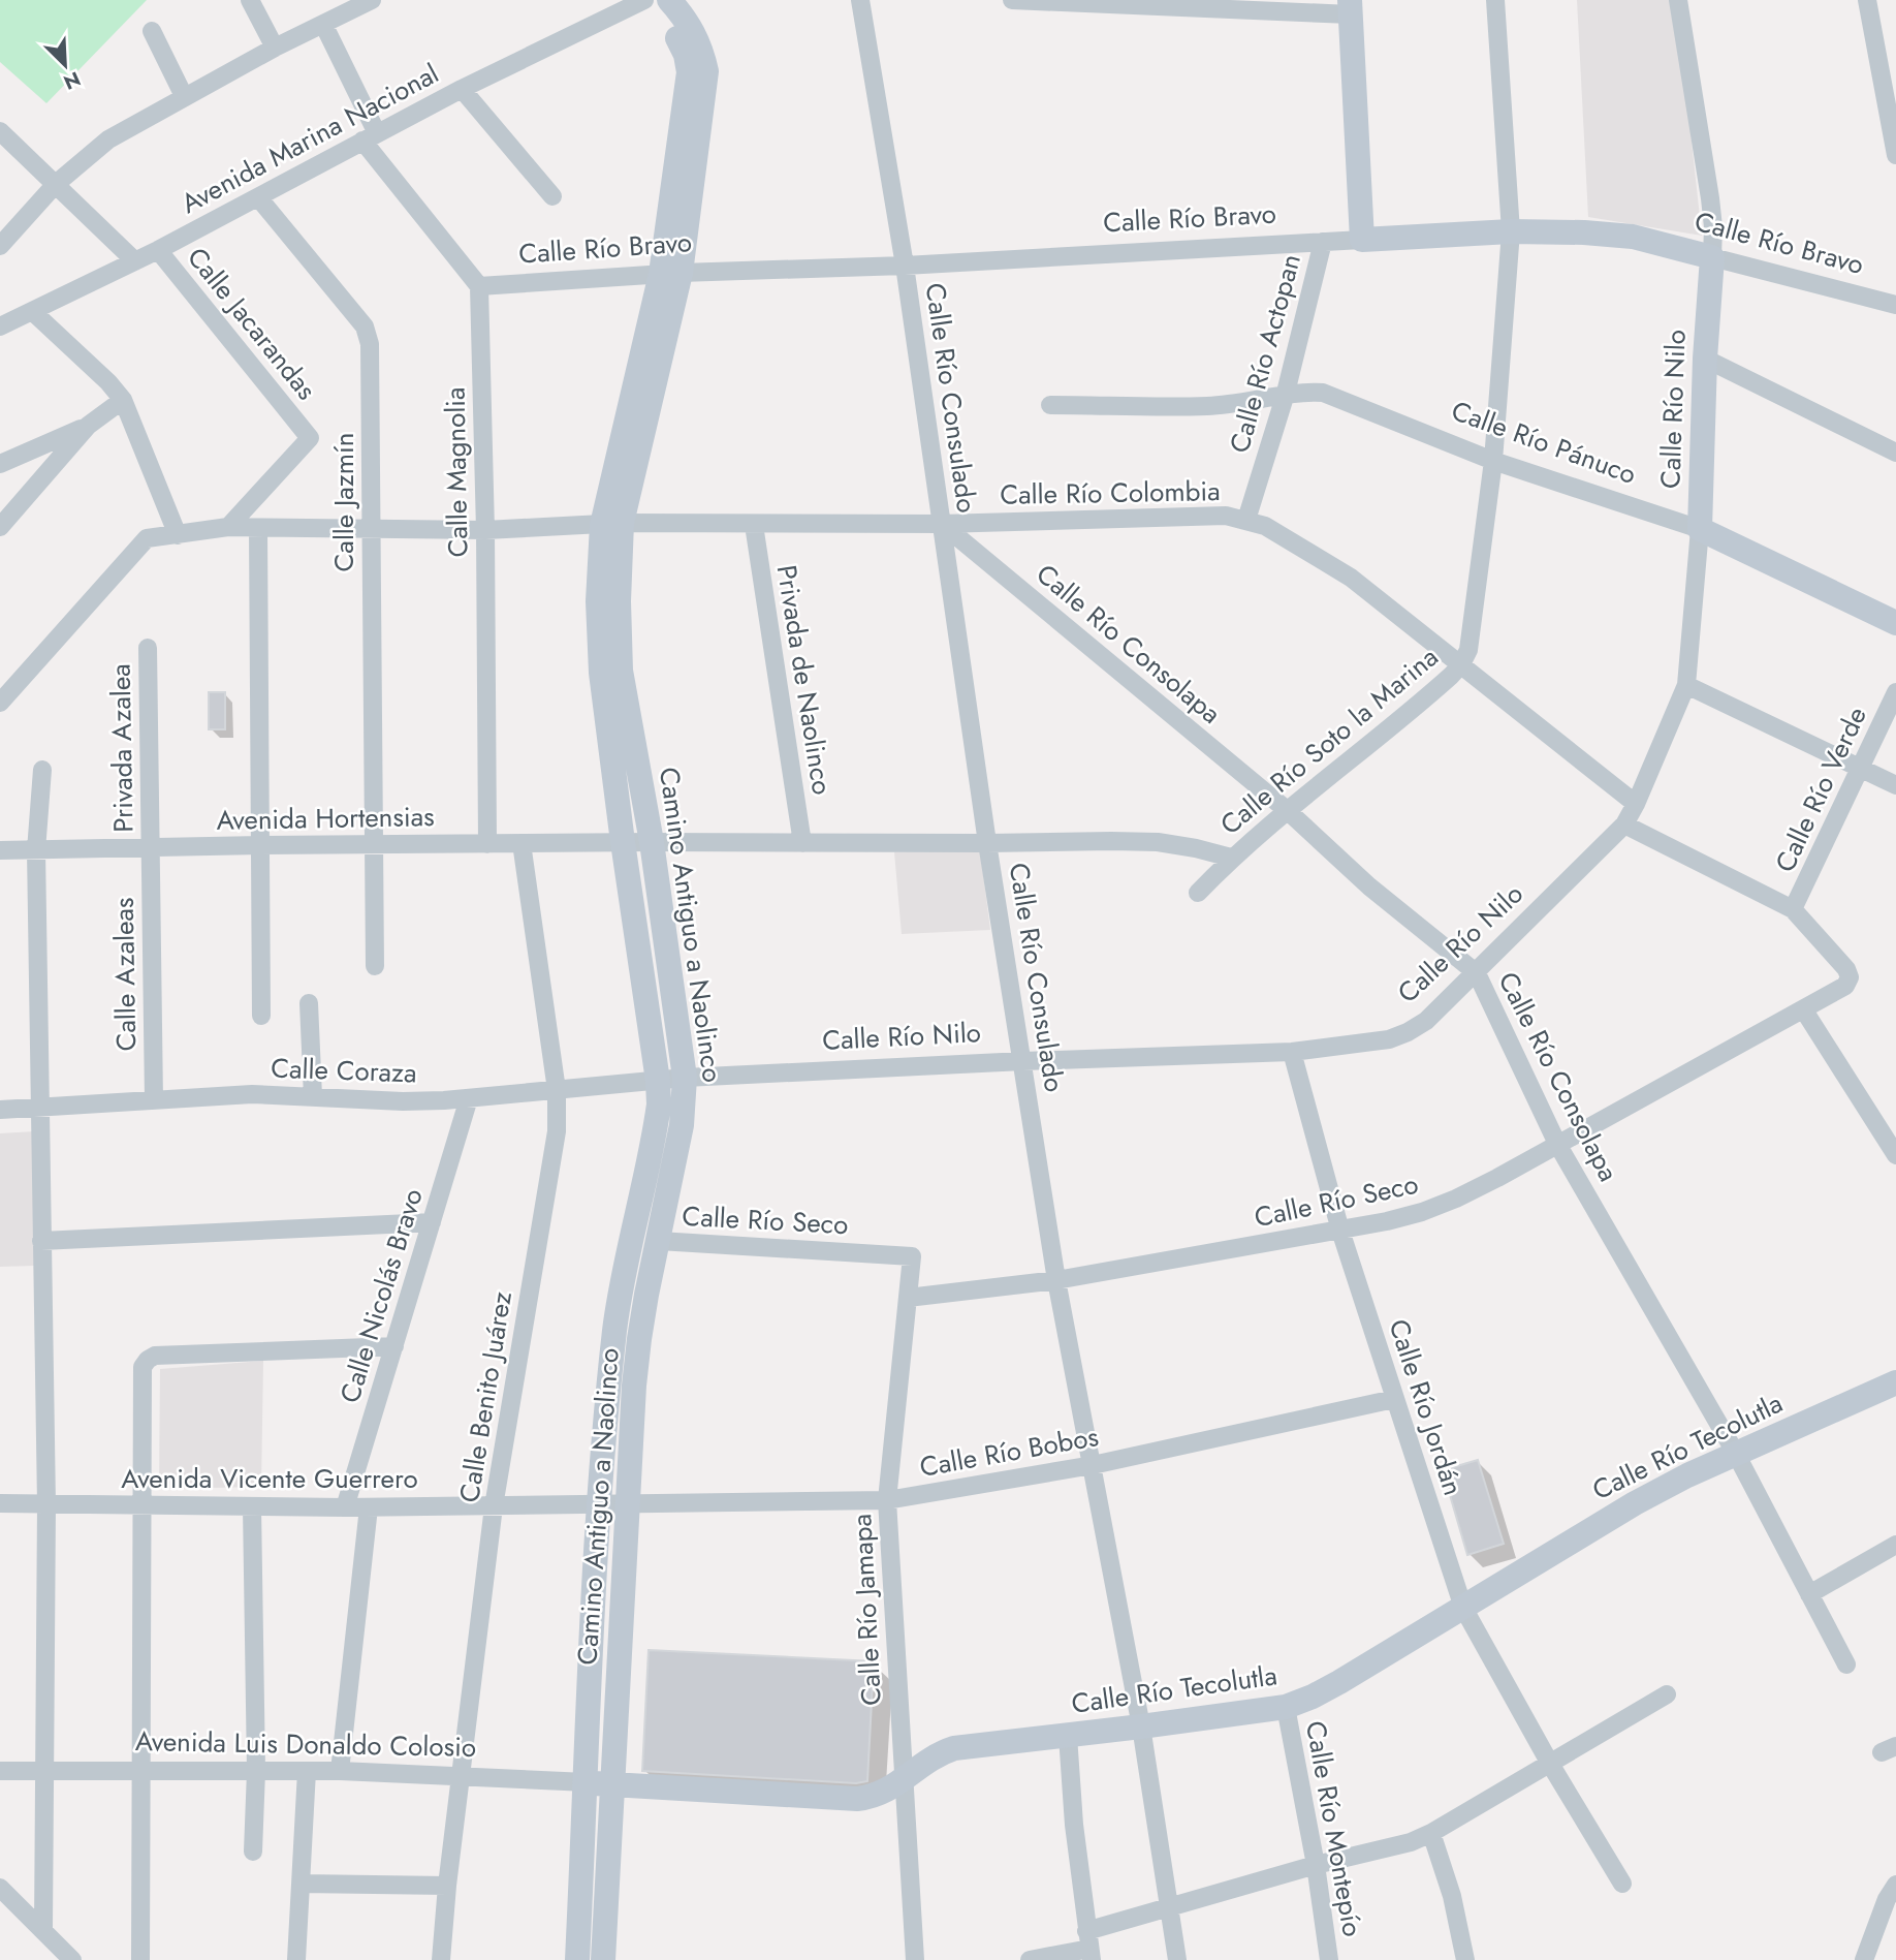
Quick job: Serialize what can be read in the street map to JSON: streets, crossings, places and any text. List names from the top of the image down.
{
  "streets": {
    "main road": [
      "Calle Río Bravo",
      "Calle Río Nilo",
      "Calle Río Pánuco",
      "Camino Antiguo a Naolinco",
      "Calle Río Tecolutla"
    ],
    "street": [
      "Avenida Marina Nacional",
      "Calle Jacarandas",
      "Calle Río Actopan",
      "Calle Río Consulado",
      "Calle Magnolia",
      "Calle Río Colombia",
      "Calle Jazmín",
      "Calle Río Consolapa",
      "Privada de Naolinco",
      "Calle Río Soto la Marina",
      "Privada Azalea",
      "Calle Río Verde",
      "Avenida Hortensias",
      "Calle Azaleas",
      "Calle Coraza",
      "Calle Río Seco",
      "Calle Nicolás Bravo",
      "Calle Benito Juárez",
      "Calle Río Jordán",
      "Calle Río Bobos",
      "Avenida Vicente Guerrero",
      "Calle Río Jamapa",
      "Avenida Luis Donaldo Colosio",
      "Calle Río Montepío"
    ]
  },
  "crossings": [
    ["Avenida Marina Nacional", "Calle Jacarandas"],
    ["Avenida Marina Nacional", "Calle Jazmín"],
    ["Calle Río Bravo", "Calle Río Actopan"],
    ["Calle Río Bravo", "Calle Río Consulado"],
    ["Calle Río Bravo", "Calle Río Nilo"],
    ["Calle Río Bravo", "Calle Magnolia"],
    ["Calle Río Bravo", "Calle Río Soto la Marina"],
    ["Calle Río Bravo", "Camino Antiguo a Naolinco"],
    ["Calle Jacarandas", "Calle Río Colombia"],
    ["Calle Río Actopan", "Calle Río Pánuco"],
    ["Calle Río Actopan", "Calle Río Colombia"],
    ["Calle Río Consulado", "Calle Río Nilo"],
    ["Calle Río Consulado", "Calle Río Colombia"],
    ["Calle Río Consulado", "Calle Río Consolapa"],
    ["Calle Río Consulado", "Calle Río Soto la Marina"],
    ["Calle Río Consulado", "Calle Río Seco"],
    ["Calle Río Consulado", "Calle Río Tecolutla"],
    ["Calle Río Consulado", "Calle Río Bobos"],
    ["Calle Río Nilo", "Calle Río Pánuco"],
    ["Calle Río Nilo", "Calle Río Colombia"],
    ["Calle Río Nilo", "Calle Río Consolapa"],
    ["Calle Río Nilo", "Camino Antiguo a Naolinco"],
    ["Calle Río Nilo", "Calle Coraza"],
    ["Calle Río Nilo", "Calle Río Jordán"],
    ["Calle Río Pánuco", "Calle Río Soto la Marina"],
    ["Calle Magnolia", "Calle Río Colombia"],
    ["Calle Magnolia", "Avenida Hortensias"],
    ["Calle Río Colombia", "Calle Jazmín"],
    ["Calle Río Colombia", "Calle Río Consolapa"],
    ["Calle Río Colombia", "Privada de Naolinco"],
    ["Calle Río Colombia", "Calle Río Soto la Marina"],
    ["Calle Río Colombia", "Camino Antiguo a Naolinco"],
    ["Calle Jazmín", "Avenida Hortensias"],
    ["Calle Río Consolapa", "Calle Río Soto la Marina"],
    ["Calle Río Consolapa", "Calle Río Seco"],
    ["Calle Río Consolapa", "Calle Río Tecolutla"],
    ["Privada de Naolinco", "Calle Río Soto la Marina"],
    ["Calle Río Soto la Marina", "Avenida Hortensias"],
    ["Calle Río Soto la Marina", "Camino Antiguo a Naolinco"],
    ["Privada Azalea", "Avenida Hortensias"],
    ["Privada Azalea", "Calle Azaleas"],
    ["Calle Río Verde", "Calle Río Seco"],
    ["Avenida Hortensias", "Camino Antiguo a Naolinco"],
    ["Avenida Hortensias", "Calle Azaleas"],
    ["Avenida Hortensias", "Calle Benito Juárez"],
    ["Camino Antiguo a Naolinco", "Calle Coraza"],
    ["Camino Antiguo a Naolinco", "Calle Río Seco"],
    ["Camino Antiguo a Naolinco", "Calle Río Tecolutla"],
    ["Camino Antiguo a Naolinco", "Calle Río Bobos"],
    ["Camino Antiguo a Naolinco", "Avenida Vicente Guerrero"],
    ["Camino Antiguo a Naolinco", "Avenida Luis Donaldo Colosio"],
    ["Calle Azaleas", "Calle Coraza"],
    ["Calle Coraza", "Calle Nicolás Bravo"],
    ["Calle Coraza", "Calle Benito Juárez"],
    ["Calle Río Seco", "Calle Río Jordán"],
    ["Calle Río Seco", "Calle Río Jamapa"],
    ["Calle Nicolás Bravo", "Avenida Vicente Guerrero"],
    ["Calle Benito Juárez", "Avenida Vicente Guerrero"],
    ["Calle Benito Juárez", "Avenida Luis Donaldo Colosio"],
    ["Calle Río Jordán", "Calle Río Tecolutla"],
    ["Calle Río Jordán", "Calle Río Bobos"],
    ["Calle Río Tecolutla", "Calle Río Jamapa"],
    ["Calle Río Tecolutla", "Avenida Luis Donaldo Colosio"],
    ["Calle Río Tecolutla", "Calle Río Montepío"],
    ["Calle Río Bobos", "Avenida Vicente Guerrero"],
    ["Calle Río Bobos", "Calle Río Jamapa"]
  ],
  "north": "bottom right"
}
